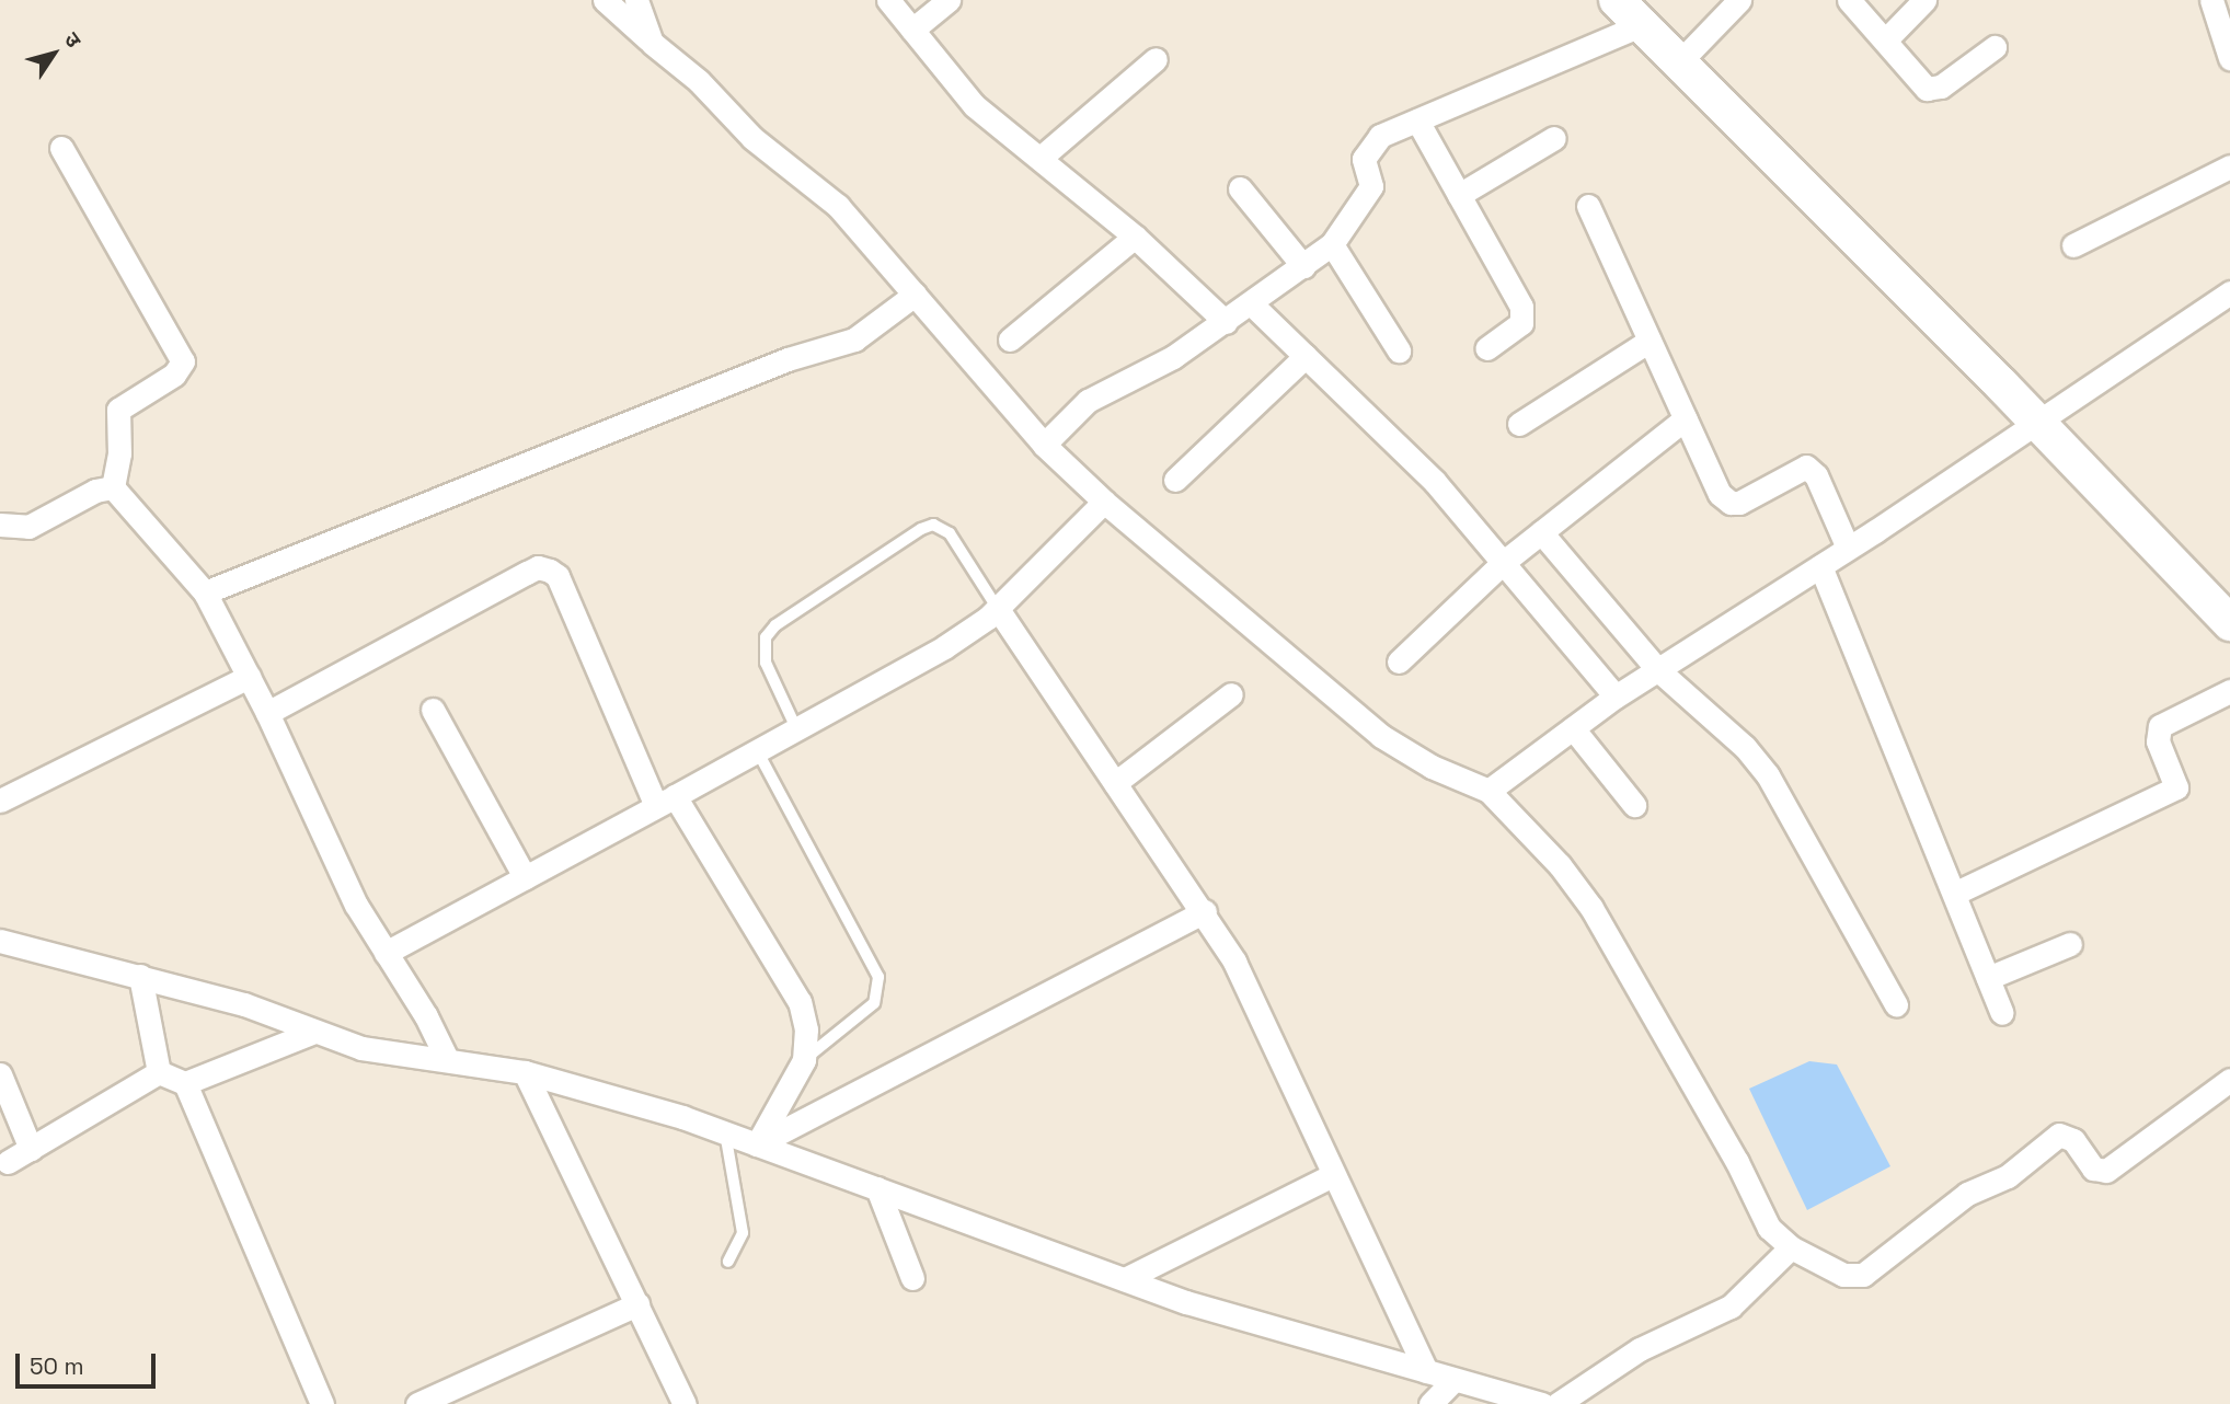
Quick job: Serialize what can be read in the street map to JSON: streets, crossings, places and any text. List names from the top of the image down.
{
  "scale_bar": "50 m",
  "north": "top right"
}
